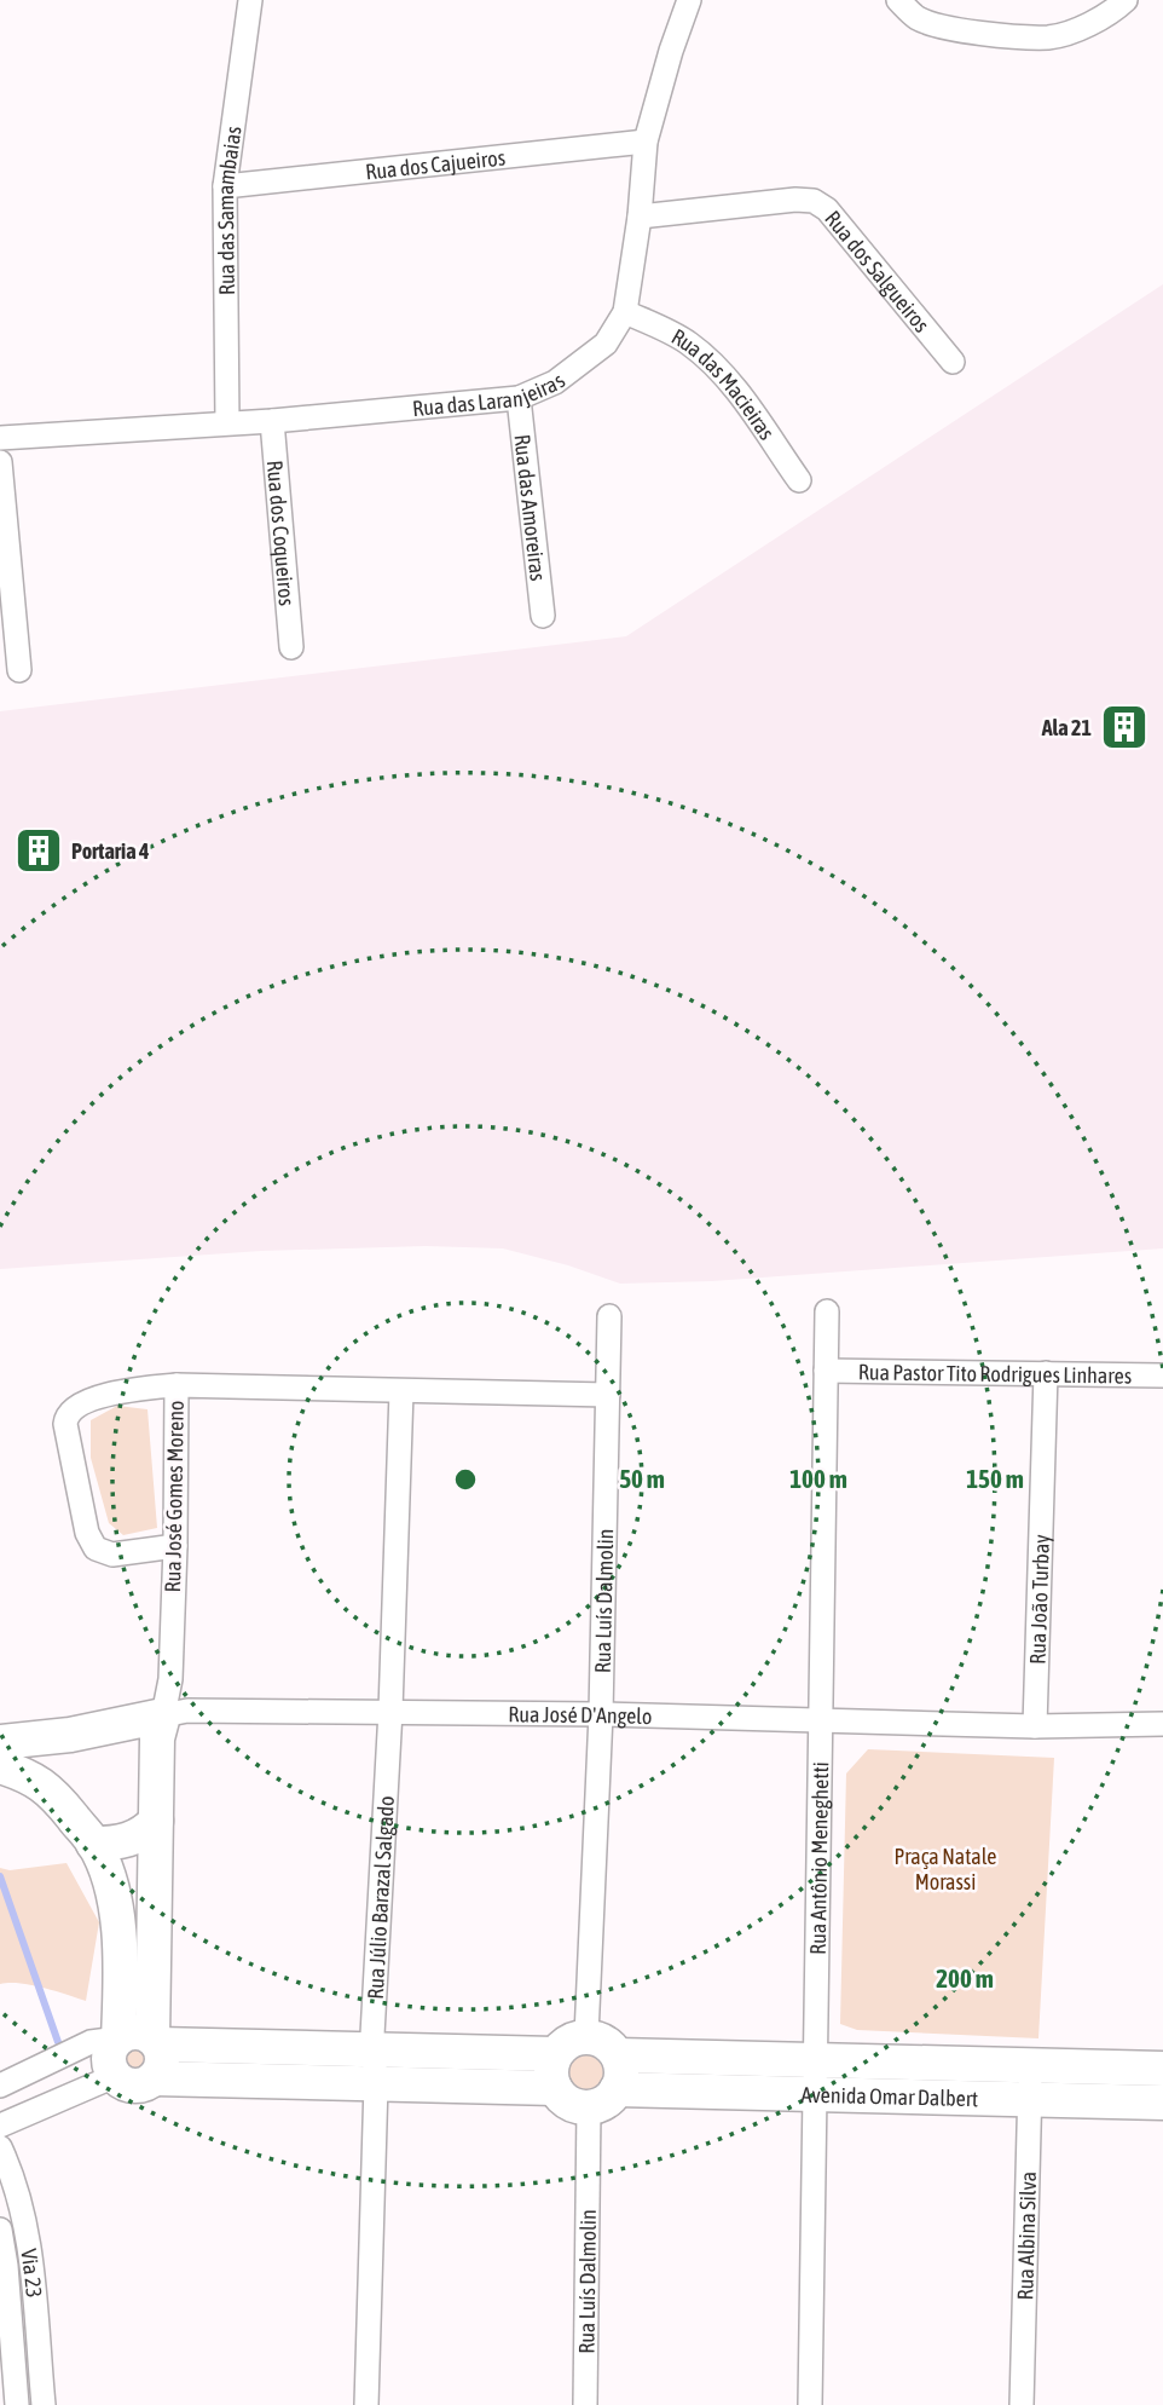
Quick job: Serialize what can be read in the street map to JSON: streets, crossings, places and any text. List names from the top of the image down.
{
  "streets": {
    "street": [
      "Rua dos Cajueiros",
      "Rua das Samambaias",
      "Rua dos Salgueiros",
      "Rua das Macieiras",
      "Rua das Laranjeiras",
      "Rua das Amoreiras",
      "Rua dos Coqueiros",
      "Rua Pastor Tito Rodrigues Linhares",
      "Rua José Gomes Moreno",
      "Rua Luís Dalmolin",
      "Rua João Turbay",
      "Rua José D'Angelo",
      "Rua Antônio Meneghetti",
      "Rua Júlio Barazal Salgado",
      "Avenida Omar Dalbert",
      "Rua Albina Silva",
      "Via 23"
    ]
  },
  "crossings": [
    ["Rua dos Cajueiros", "Rua das Samambaias"],
    ["Rua dos Cajueiros", "Rua das Laranjeiras"],
    ["Rua das Samambaias", "Rua das Laranjeiras"],
    ["Rua dos Salgueiros", "Rua das Laranjeiras"],
    ["Rua das Macieiras", "Rua das Laranjeiras"],
    ["Rua das Laranjeiras", "Rua das Amoreiras"],
    ["Rua das Laranjeiras", "Rua dos Coqueiros"],
    ["Rua Pastor Tito Rodrigues Linhares", "Rua João Turbay"],
    ["Rua Pastor Tito Rodrigues Linhares", "Rua Antônio Meneghetti"],
    ["Rua José Gomes Moreno", "Rua Luís Dalmolin"],
    ["Rua José Gomes Moreno", "Rua José D'Angelo"],
    ["Rua José Gomes Moreno", "Rua Júlio Barazal Salgado"],
    ["Rua Luís Dalmolin", "Rua José D'Angelo"],
    ["Rua Luís Dalmolin", "Avenida Omar Dalbert"],
    ["Rua João Turbay", "Rua José D'Angelo"],
    ["Rua José D'Angelo", "Rua Antônio Meneghetti"],
    ["Rua José D'Angelo", "Rua Júlio Barazal Salgado"],
    ["Rua Antônio Meneghetti", "Avenida Omar Dalbert"],
    ["Avenida Omar Dalbert", "Rua Albina Silva"]
  ],
  "parks": ["Praça Natale Morassi"],
  "places": {
    "building": ["Ala 21", "Portaria 4"]
  },
  "rings": [
    "50 m",
    "100 m",
    "150 m",
    "200 m"
  ]
}
